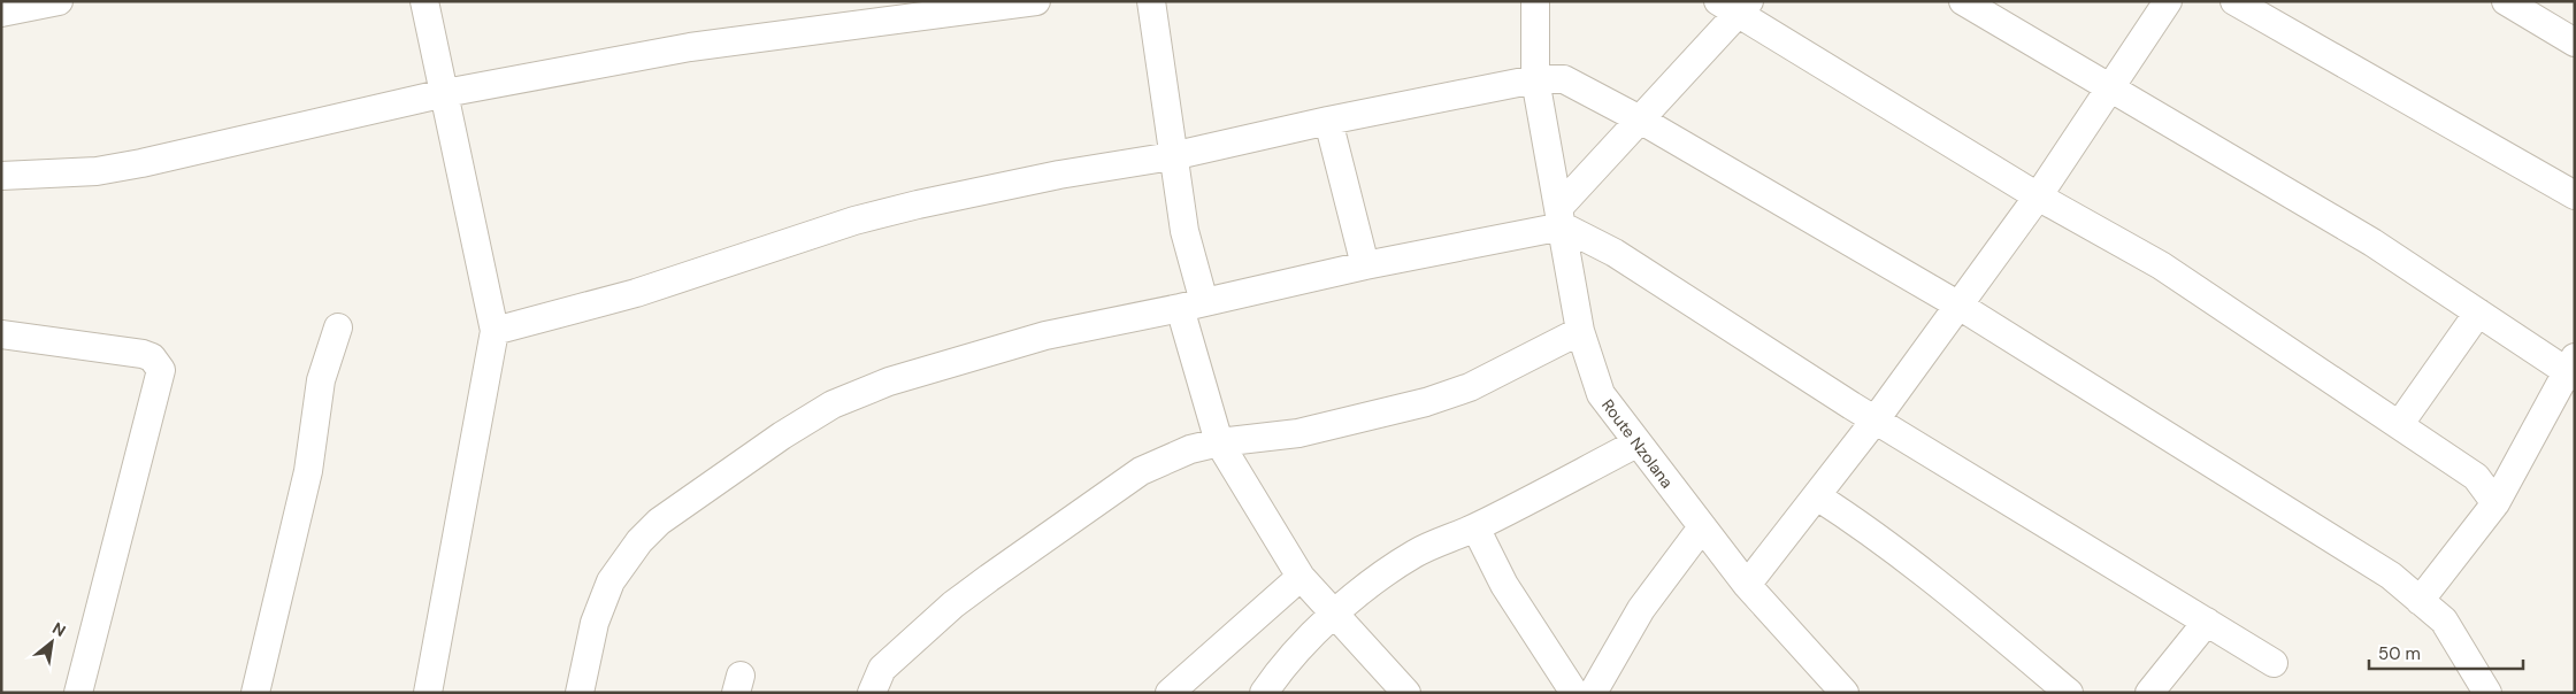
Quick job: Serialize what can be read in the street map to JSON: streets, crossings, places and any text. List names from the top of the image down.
{
  "streets": {
    "street": ["Route Nzolana"]
  },
  "scale_bar": "50 m",
  "north": "top right"
}
